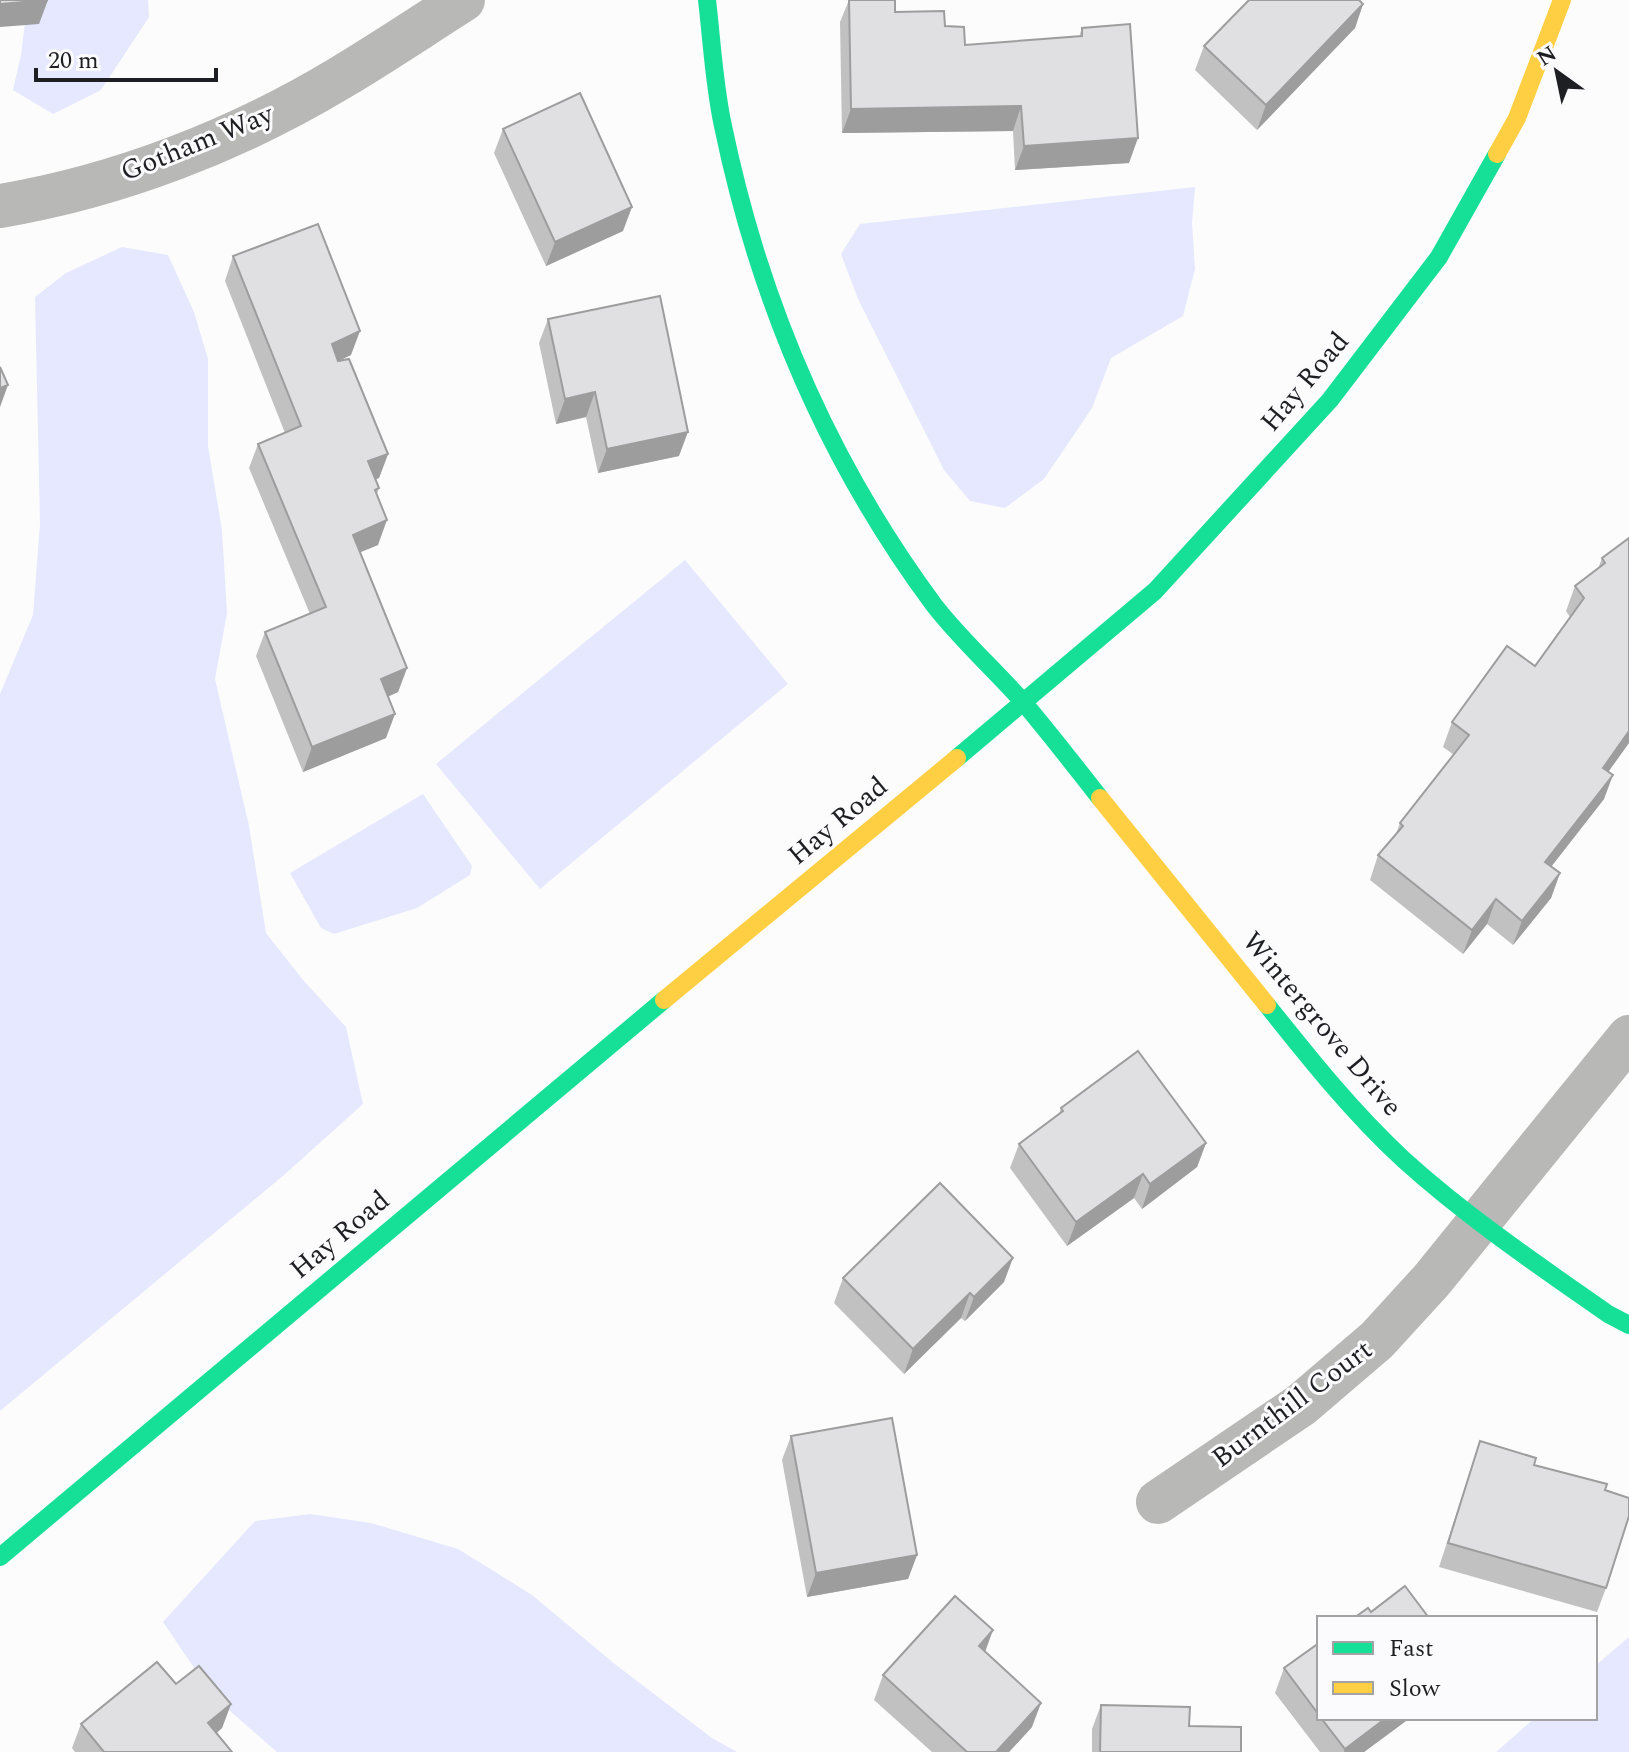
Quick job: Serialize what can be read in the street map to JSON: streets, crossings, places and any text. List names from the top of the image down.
{
  "streets": {
    "street": [
      "Gotham Way",
      "Hay Road",
      "Wintergrove Drive",
      "Burnthill Court"
    ]
  },
  "crossings": [
    ["Hay Road", "Wintergrove Drive"],
    ["Wintergrove Drive", "Burnthill Court"]
  ],
  "legend": ["Fast", "Slow"],
  "scale_bar": "20 m",
  "north": "top left"
}
